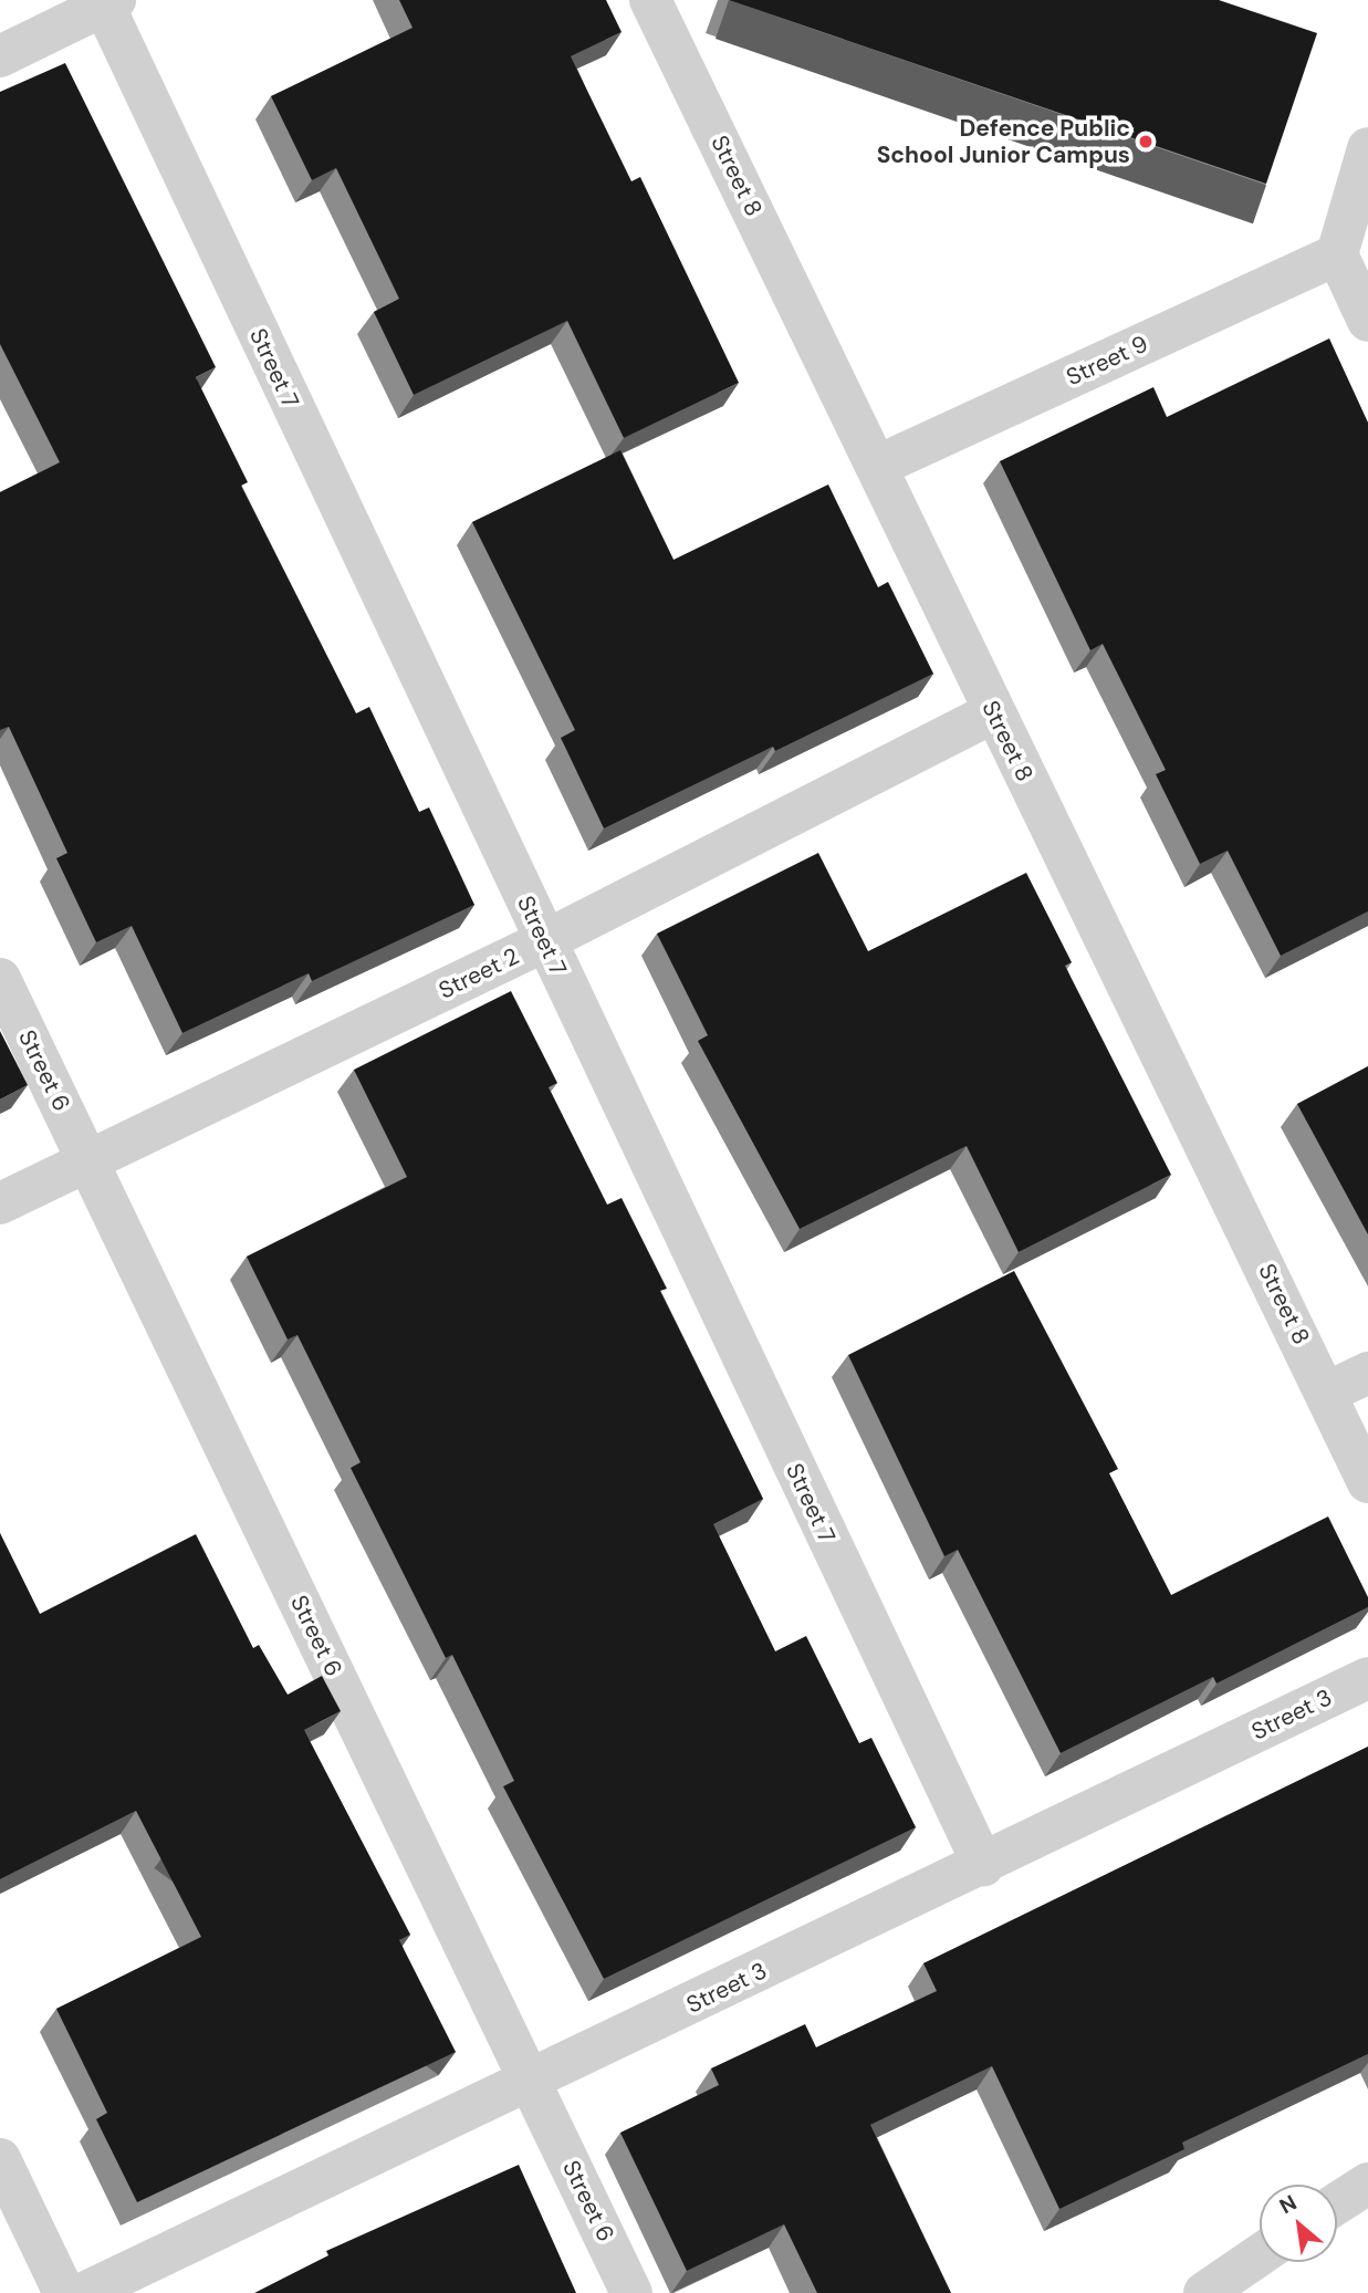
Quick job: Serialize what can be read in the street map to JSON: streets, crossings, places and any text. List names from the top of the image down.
{
  "streets": {
    "street": [
      "Street 8",
      "Street 9",
      "Street 7",
      "Street 2",
      "Street 6",
      "Street 3"
    ]
  },
  "crossings": [
    ["Street 8", "Street 9"],
    ["Street 8", "Street 2"],
    ["Street 7", "Street 2"],
    ["Street 7", "Street 3"],
    ["Street 2", "Street 6"],
    ["Street 6", "Street 3"]
  ],
  "places": ["Defence Public School Junior Campus"],
  "north": "top left"
}
